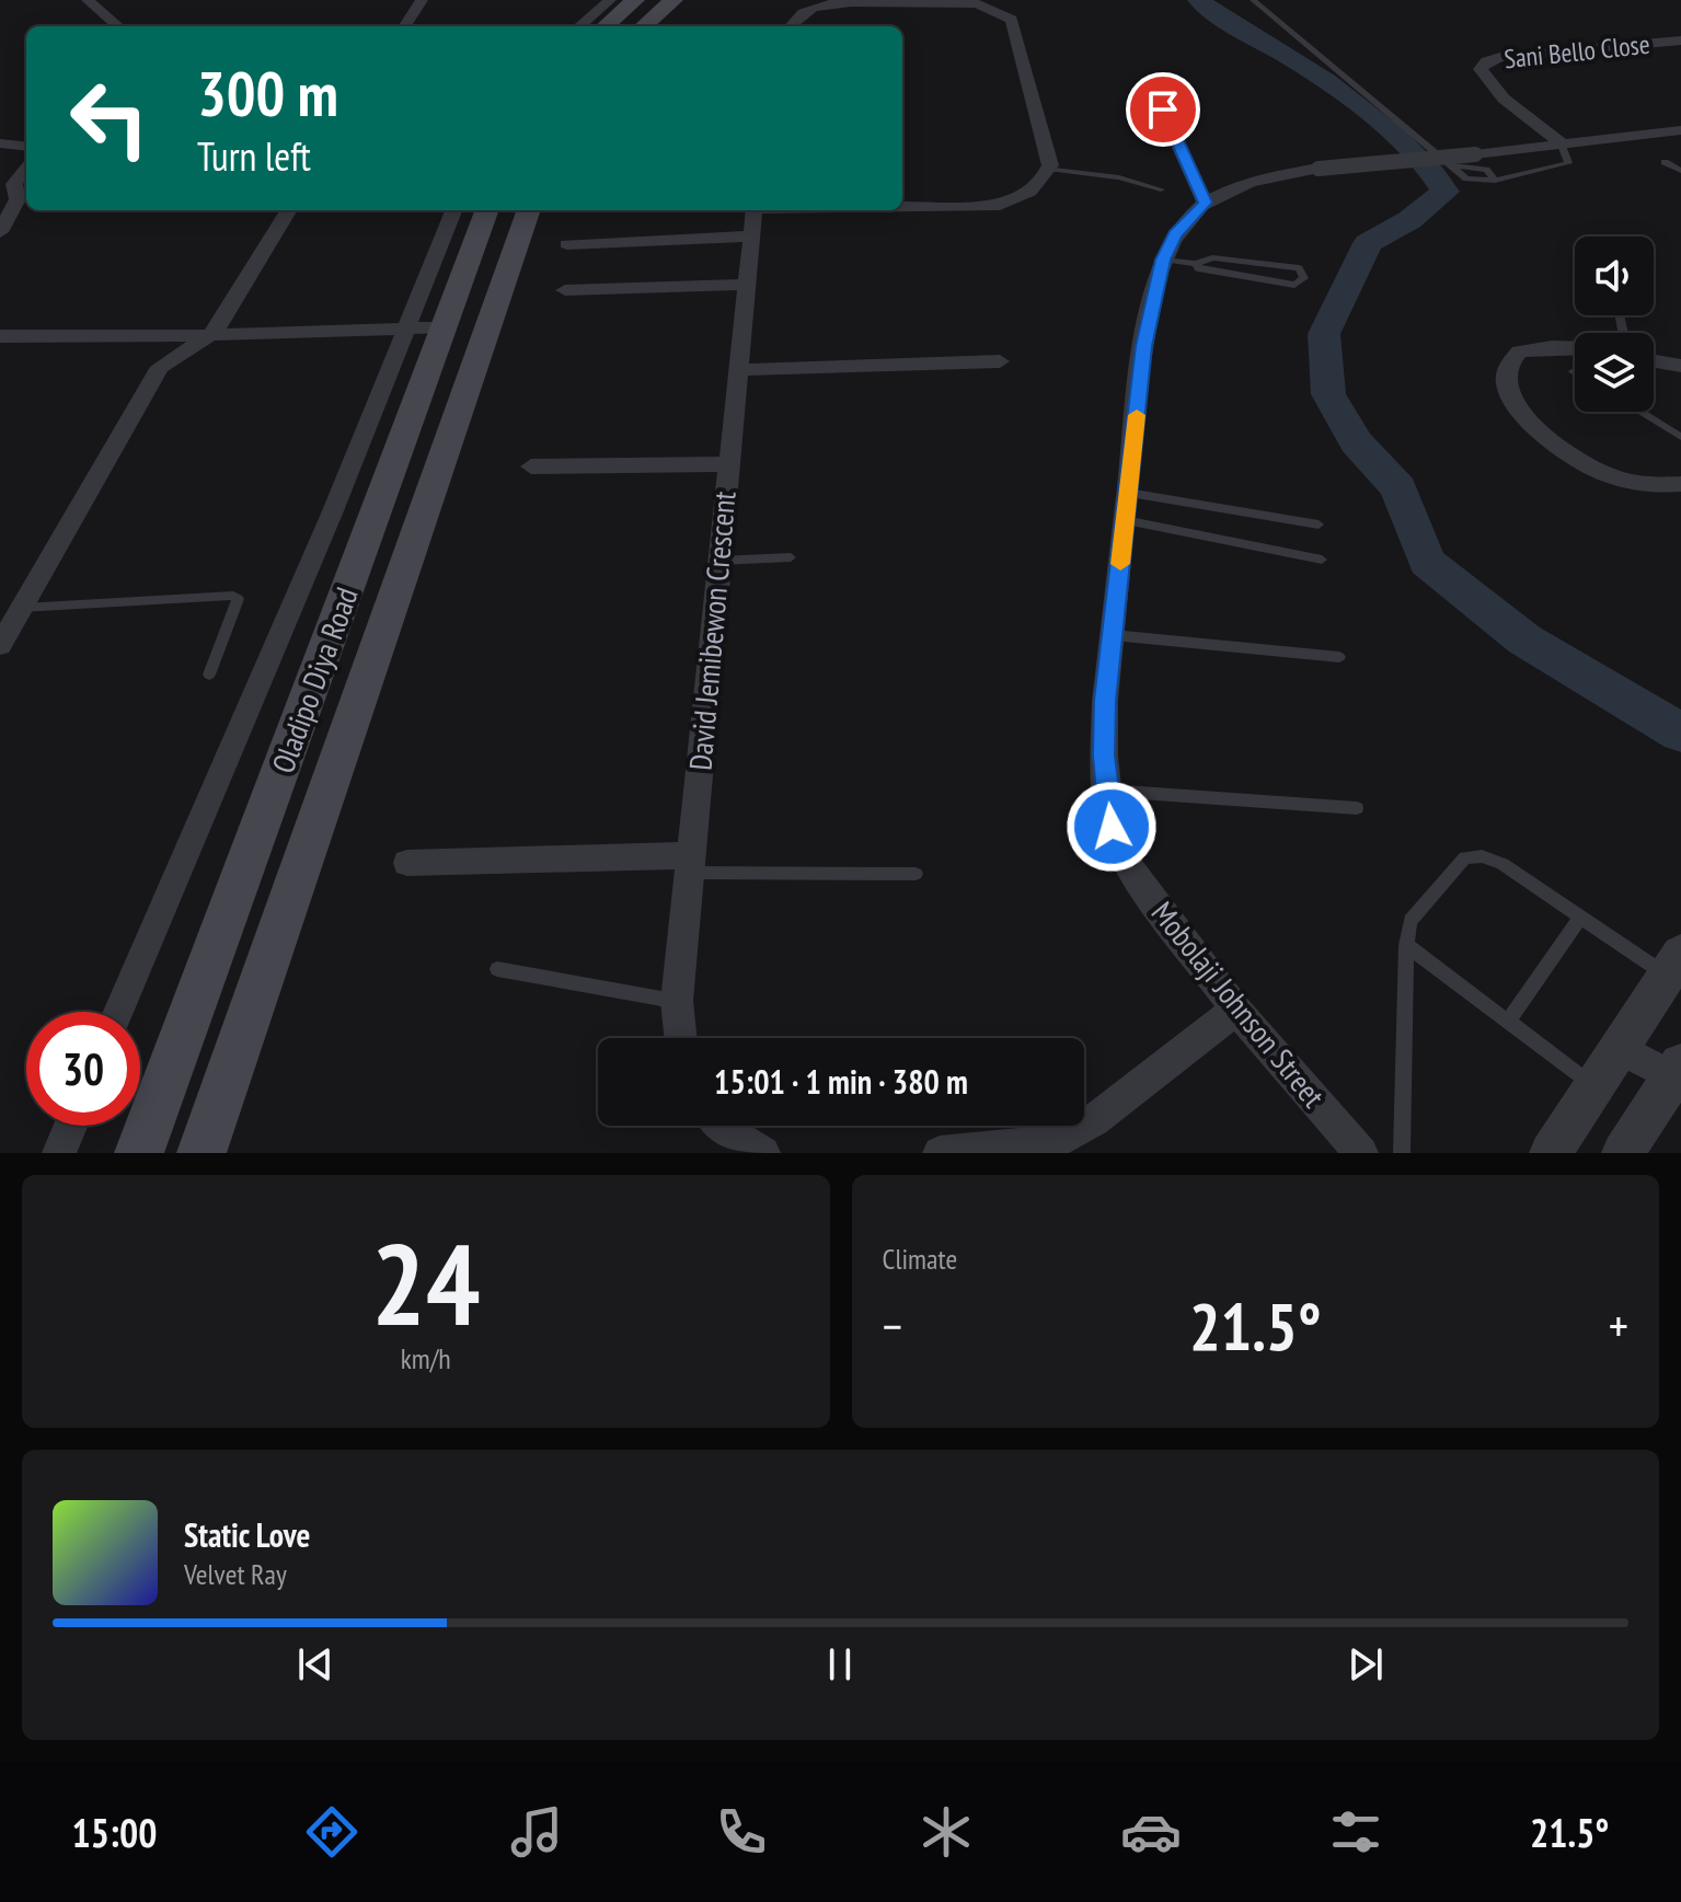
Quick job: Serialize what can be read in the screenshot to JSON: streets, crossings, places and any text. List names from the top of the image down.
{
  "streets": {
    "main road": ["Oladipo Diya Road"],
    "street": ["Sani Bello Close", "David Jemibewon Crescent", "Mobolaji Johnson Street"]
  },
  "crossings": [
    ["Sani Bello Close", "Mobolaji Johnson Street"]
  ],
  "page": {
    "turn": ["300 m", "Turn left"],
    "limit": "30",
    "trip": "15:01 · 1 min · 380 m",
    "tile": [
      ["24", "km/h"],
      "Climate"
    ],
    "heat": ["−", "21.5°", "+"],
    "song": ["Static Love", "Velvet Ray"],
    "tabs": ["15:00", "21.5°"]
  }
}
